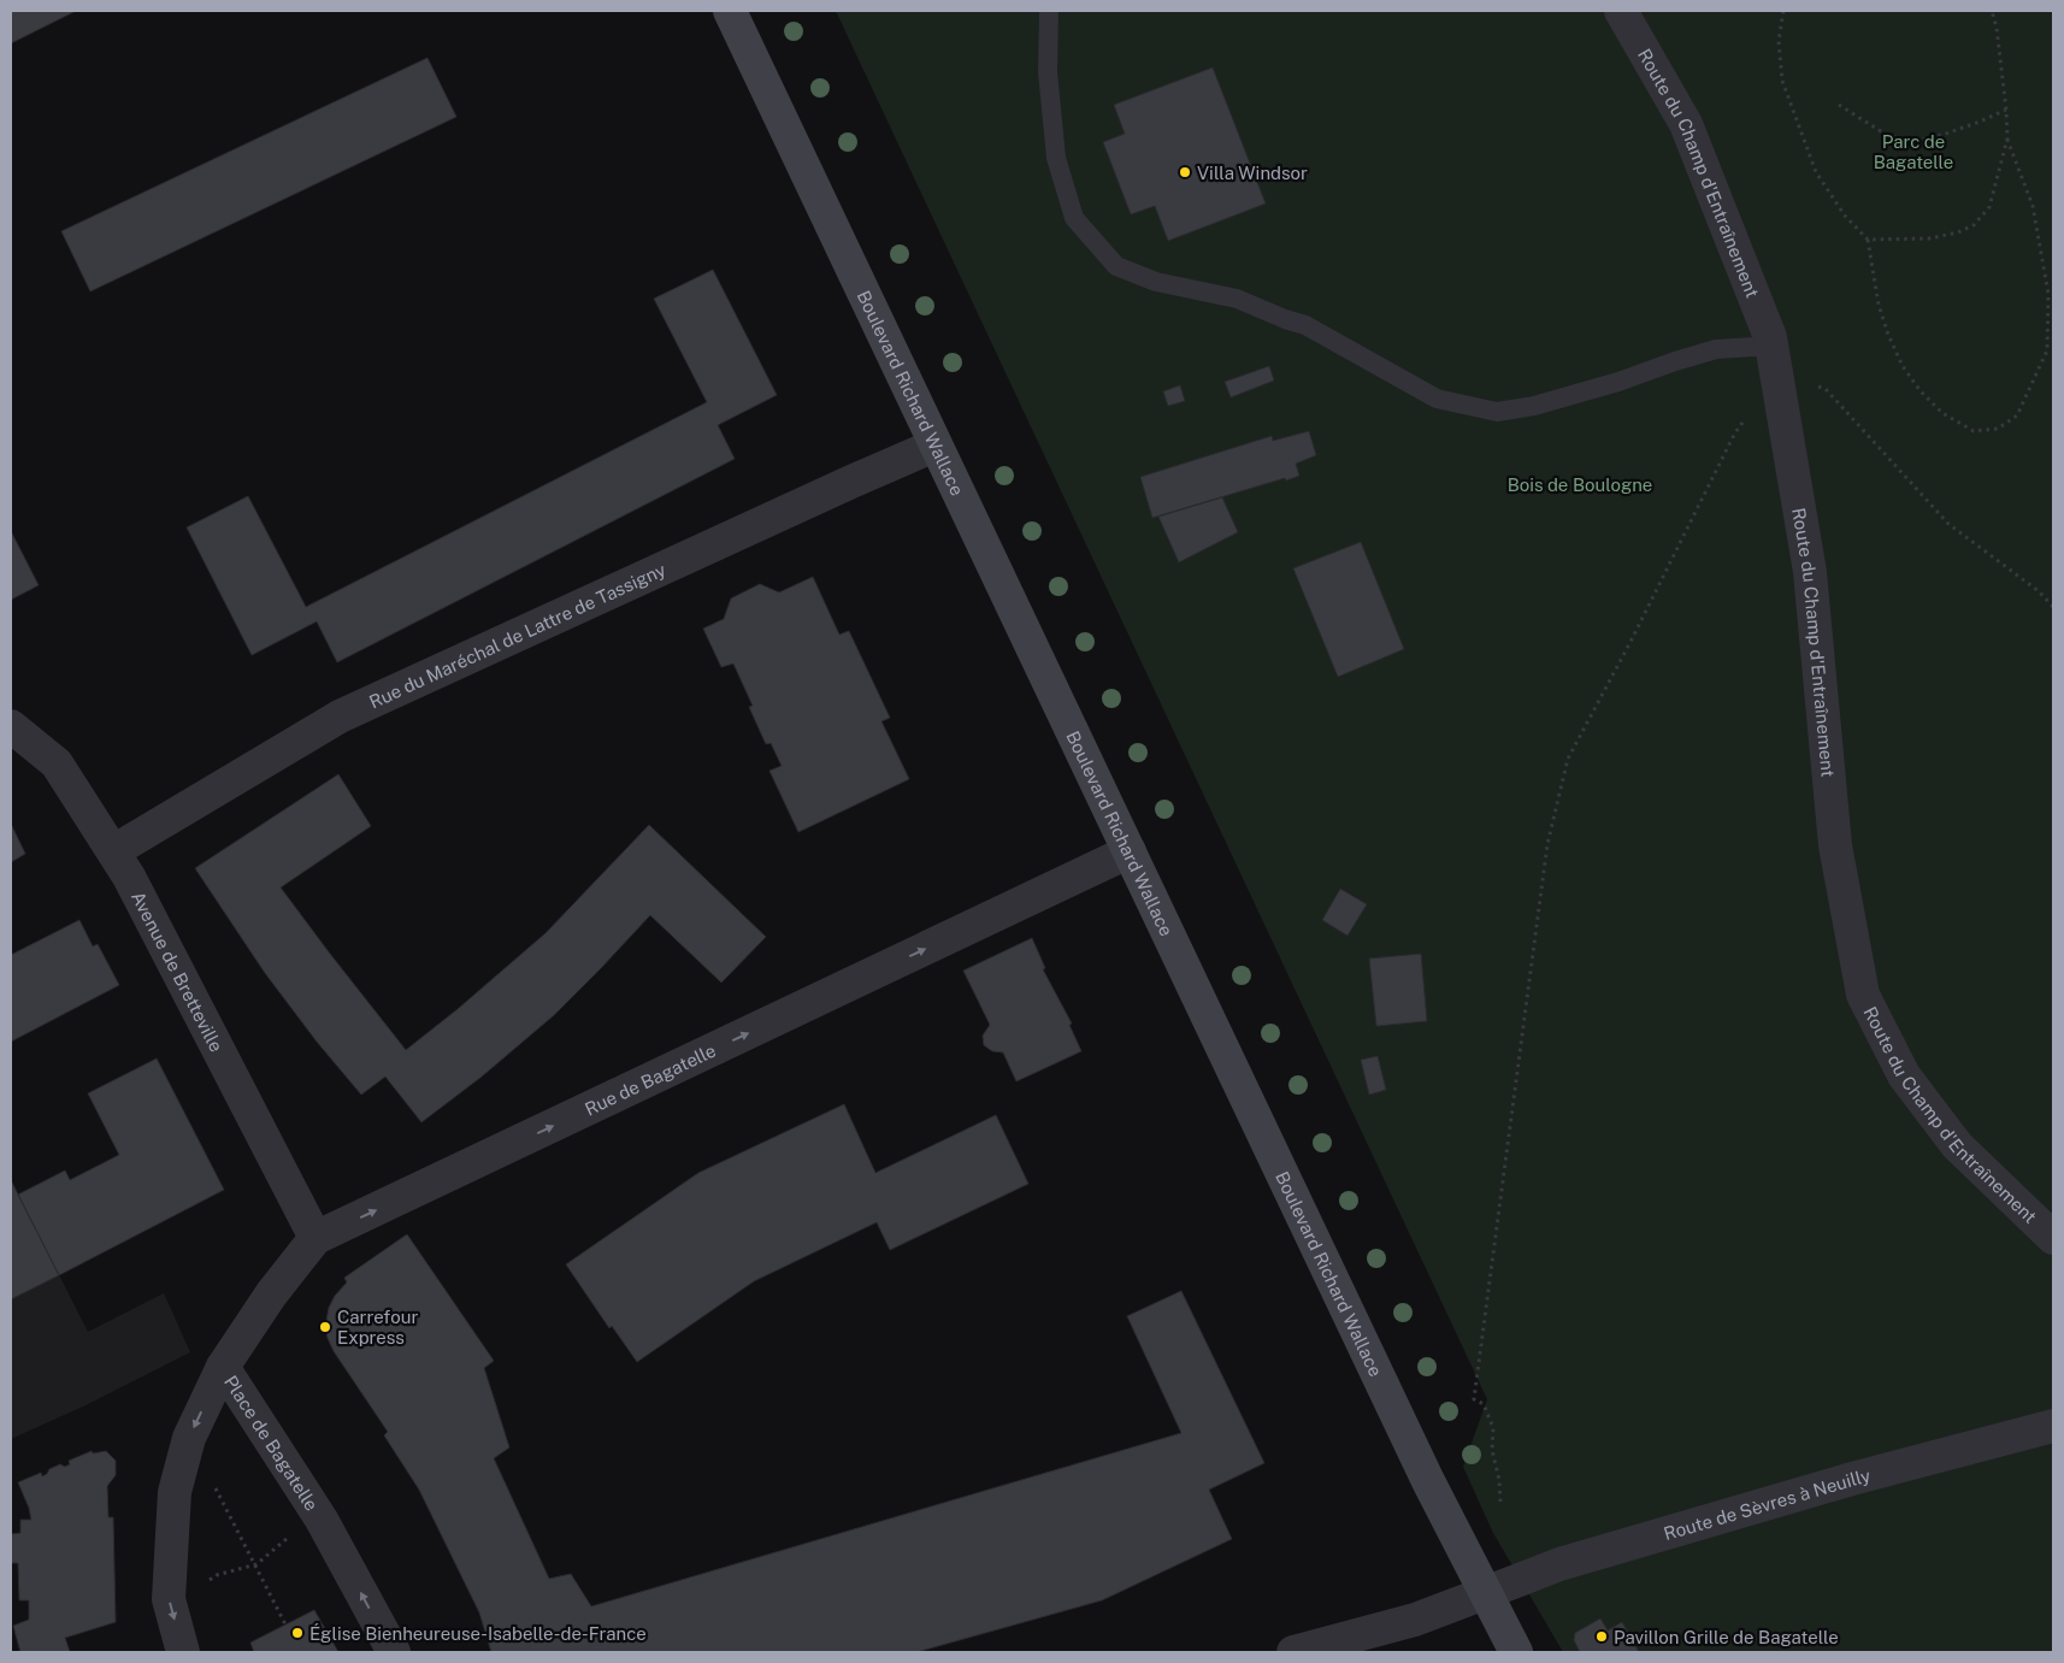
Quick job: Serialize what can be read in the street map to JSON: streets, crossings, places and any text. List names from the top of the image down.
{
  "streets": {
    "main road": ["Boulevard Richard Wallace"],
    "street": [
      "Route du Champ d'Entraînement",
      "Rue du Maréchal de Lattre de Tassigny",
      "Avenue de Bretteville",
      "Rue de Bagatelle",
      "Place de Bagatelle",
      "Route de Sèvres à Neuilly"
    ]
  },
  "crossings": [
    ["Boulevard Richard Wallace", "Rue du Maréchal de Lattre de Tassigny"],
    ["Boulevard Richard Wallace", "Rue de Bagatelle"],
    ["Boulevard Richard Wallace", "Route de Sèvres à Neuilly"],
    ["Rue du Maréchal de Lattre de Tassigny", "Avenue de Bretteville"],
    ["Avenue de Bretteville", "Rue de Bagatelle"],
    ["Rue de Bagatelle", "Place de Bagatelle"]
  ],
  "one_way": ["Rue de Bagatelle"],
  "parks": ["Parc de Bagatelle", "Bois de Boulogne"],
  "places": [
    "Villa Windsor",
    "Carrefour Express",
    "Église Bienheureuse-Isabelle-de-France",
    "Pavillon Grille de Bagatelle"
  ]
}
